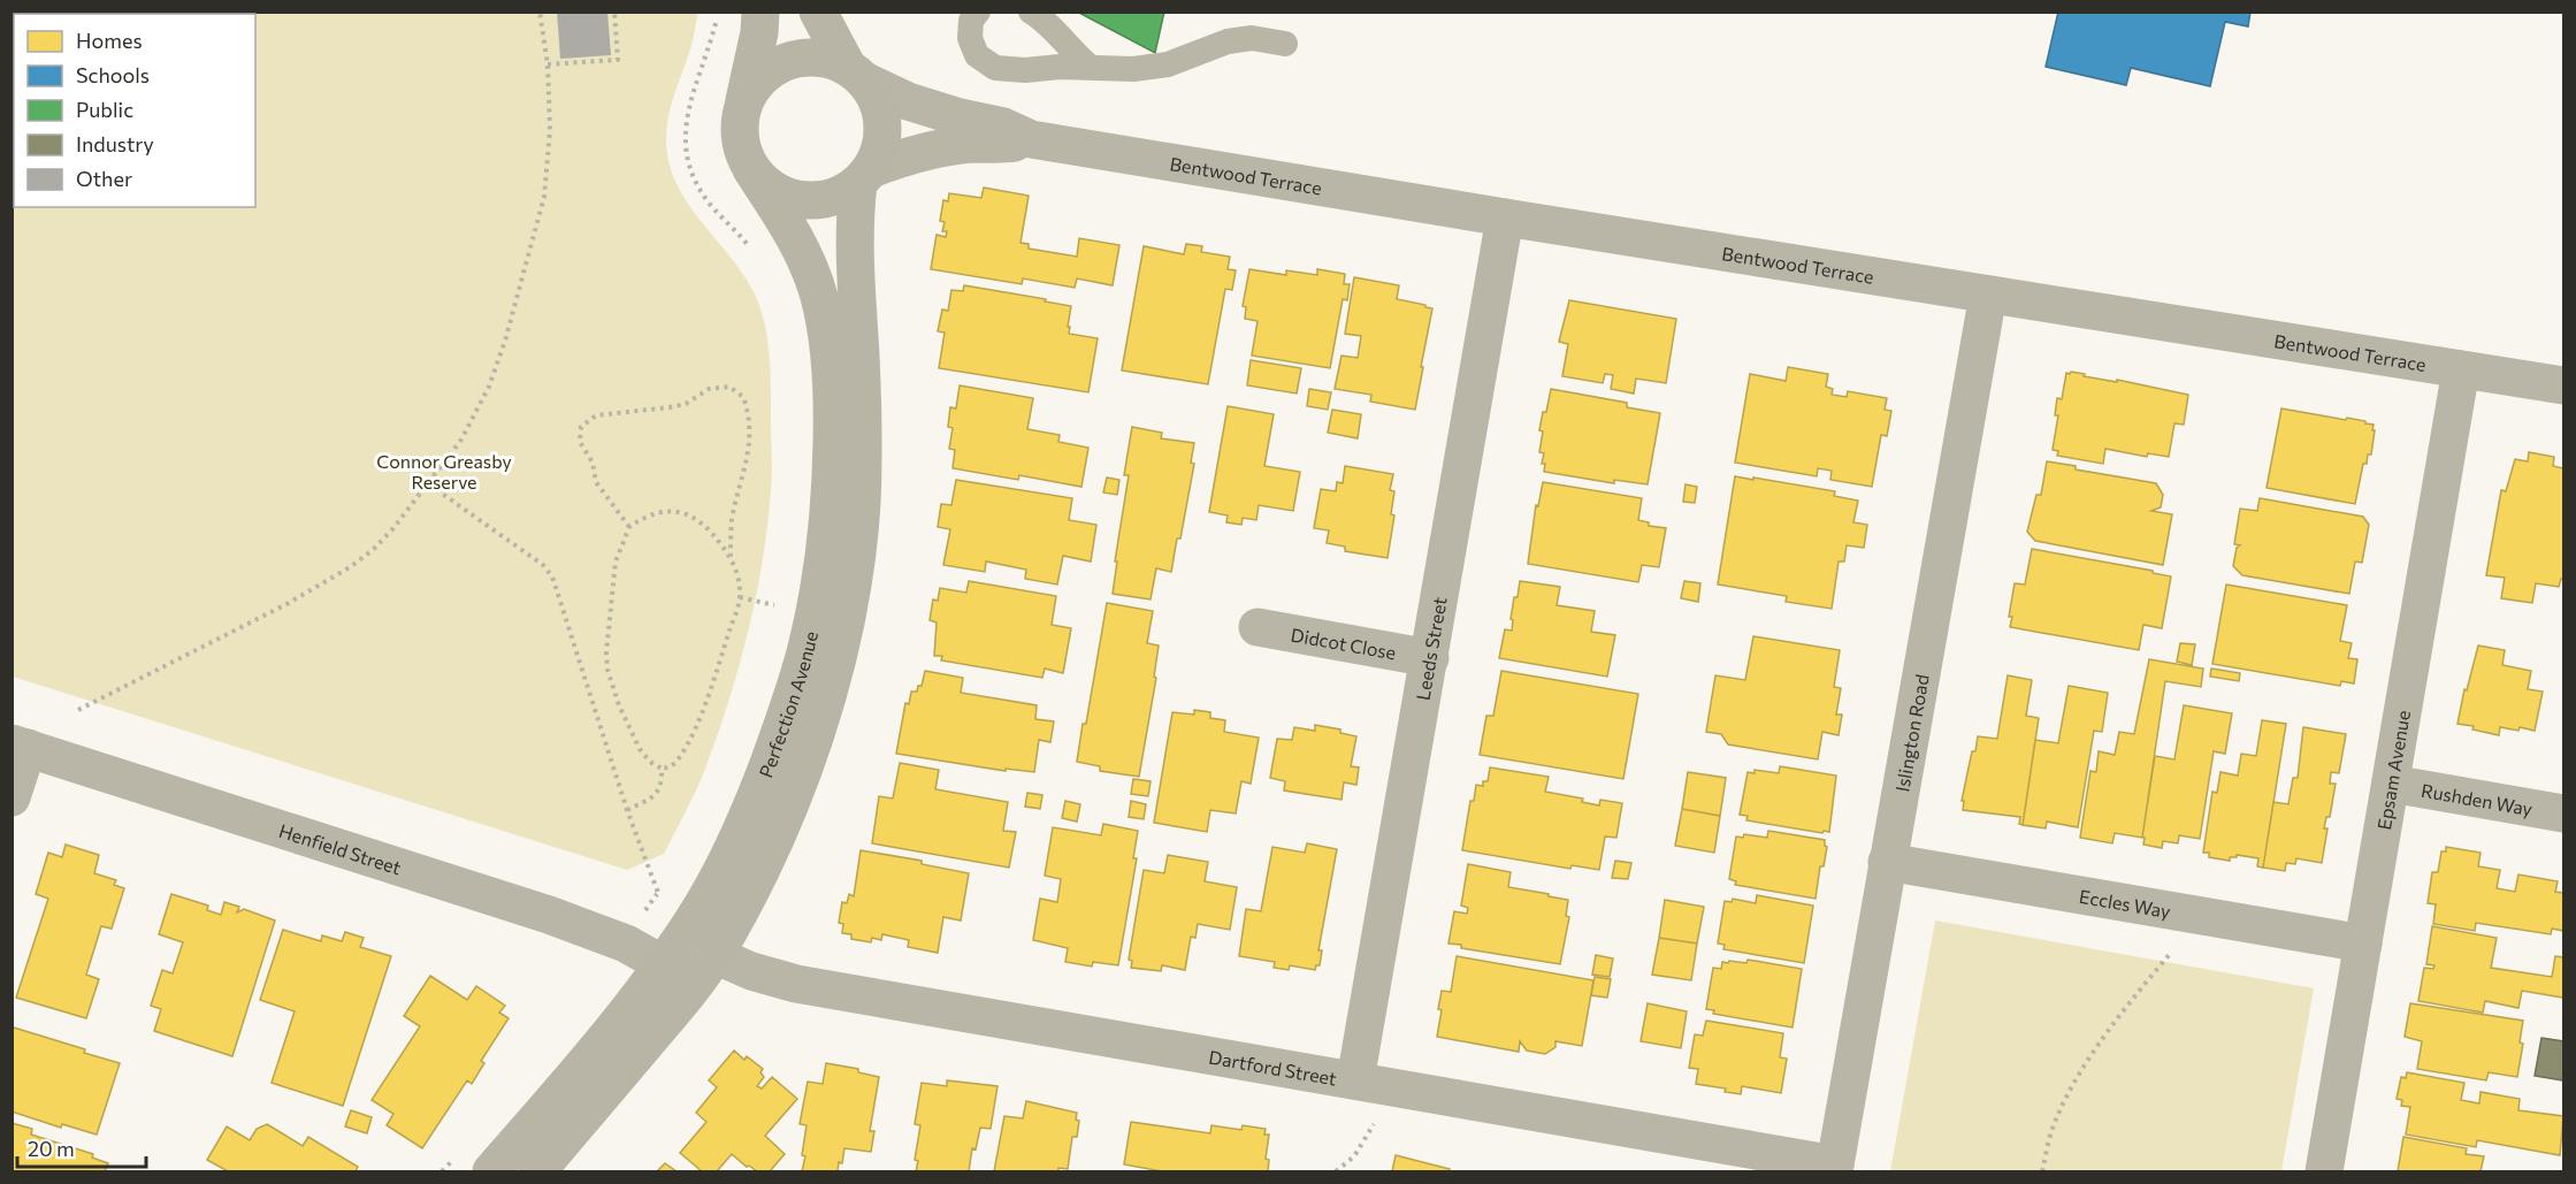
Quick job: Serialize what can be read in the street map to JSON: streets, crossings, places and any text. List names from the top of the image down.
{
  "streets": {
    "street": [
      "Bentwood Terrace",
      "Didcot Close",
      "Leeds Street",
      "Perfection Avenue",
      "Islington Road",
      "Epsam Avenue",
      "Rushden Way",
      "Henfield Street",
      "Eccles Way",
      "Dartford Street"
    ]
  },
  "crossings": [
    ["Bentwood Terrace", "Leeds Street"],
    ["Bentwood Terrace", "Perfection Avenue"],
    ["Bentwood Terrace", "Islington Road"],
    ["Bentwood Terrace", "Epsam Avenue"],
    ["Didcot Close", "Leeds Street"],
    ["Leeds Street", "Dartford Street"],
    ["Perfection Avenue", "Henfield Street"],
    ["Perfection Avenue", "Dartford Street"],
    ["Islington Road", "Eccles Way"],
    ["Islington Road", "Dartford Street"],
    ["Epsam Avenue", "Rushden Way"],
    ["Epsam Avenue", "Eccles Way"]
  ],
  "parks": ["Connor Greasby Reserve"],
  "legend": [
    "Homes",
    "Schools",
    "Public",
    "Industry",
    "Other"
  ],
  "scale_bar": "20 m"
}
